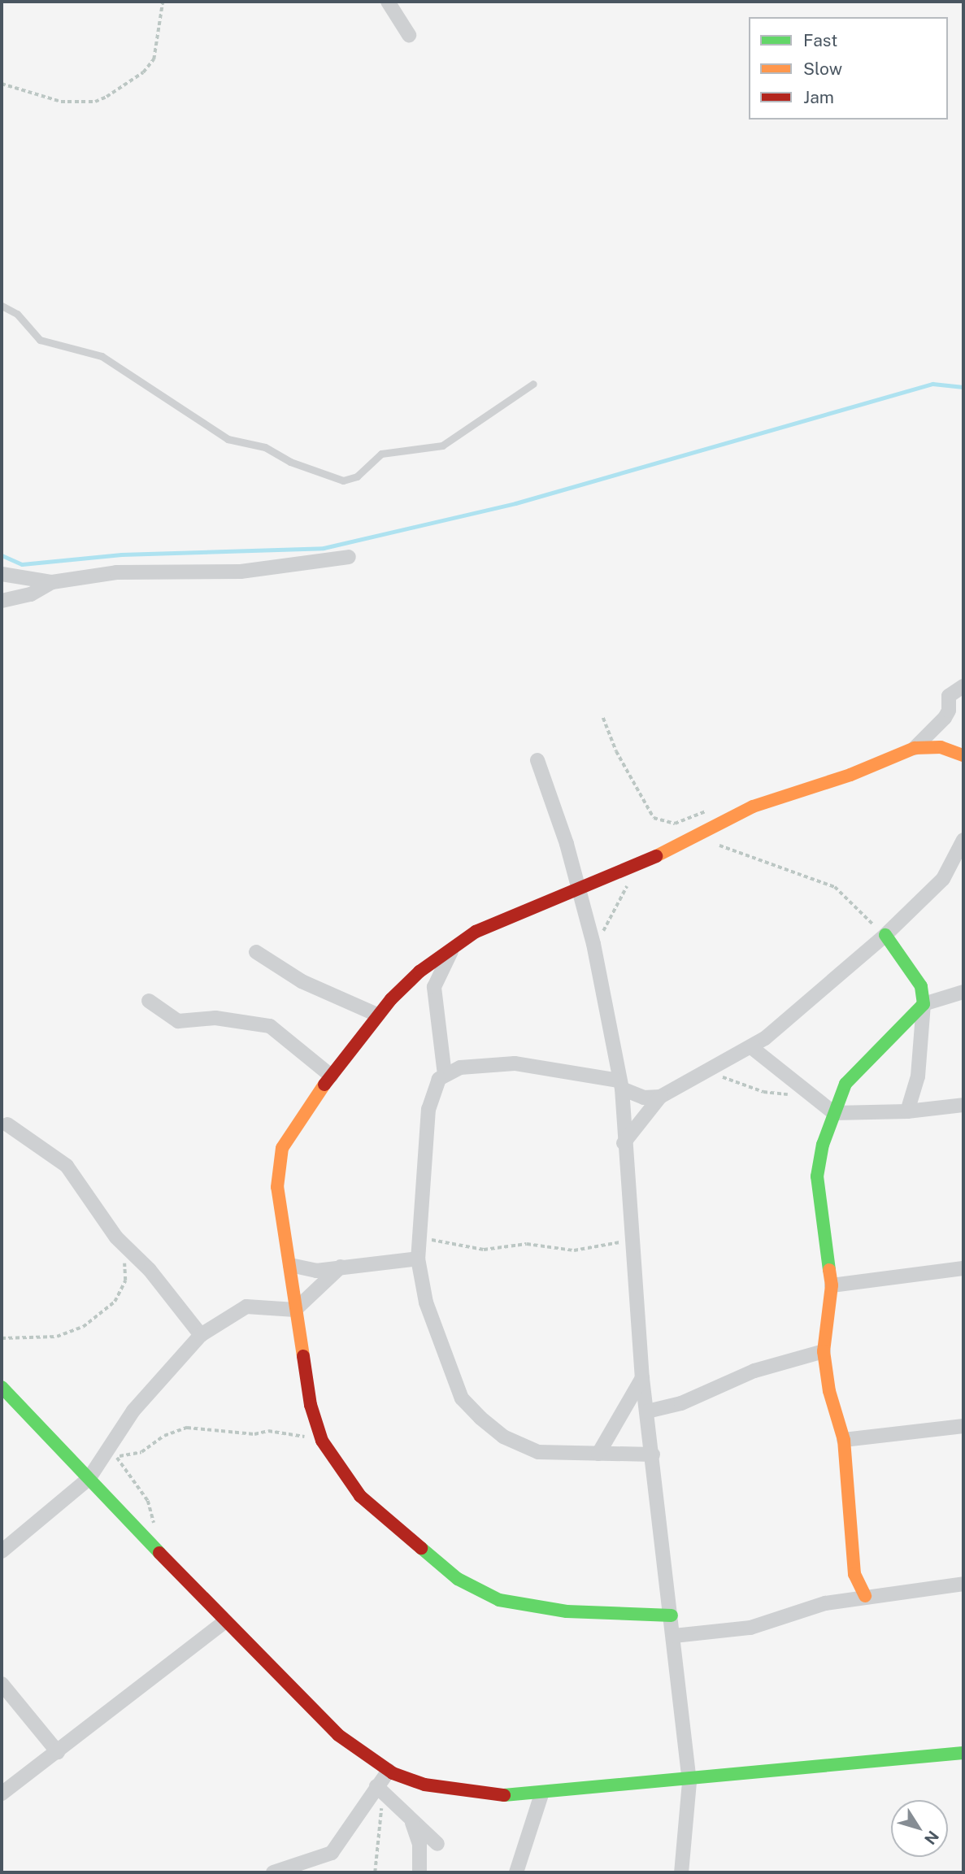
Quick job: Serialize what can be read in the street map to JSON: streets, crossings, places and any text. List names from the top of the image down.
{
  "legend": ["Fast", "Slow", "Jam"],
  "north": "bottom right"
}
